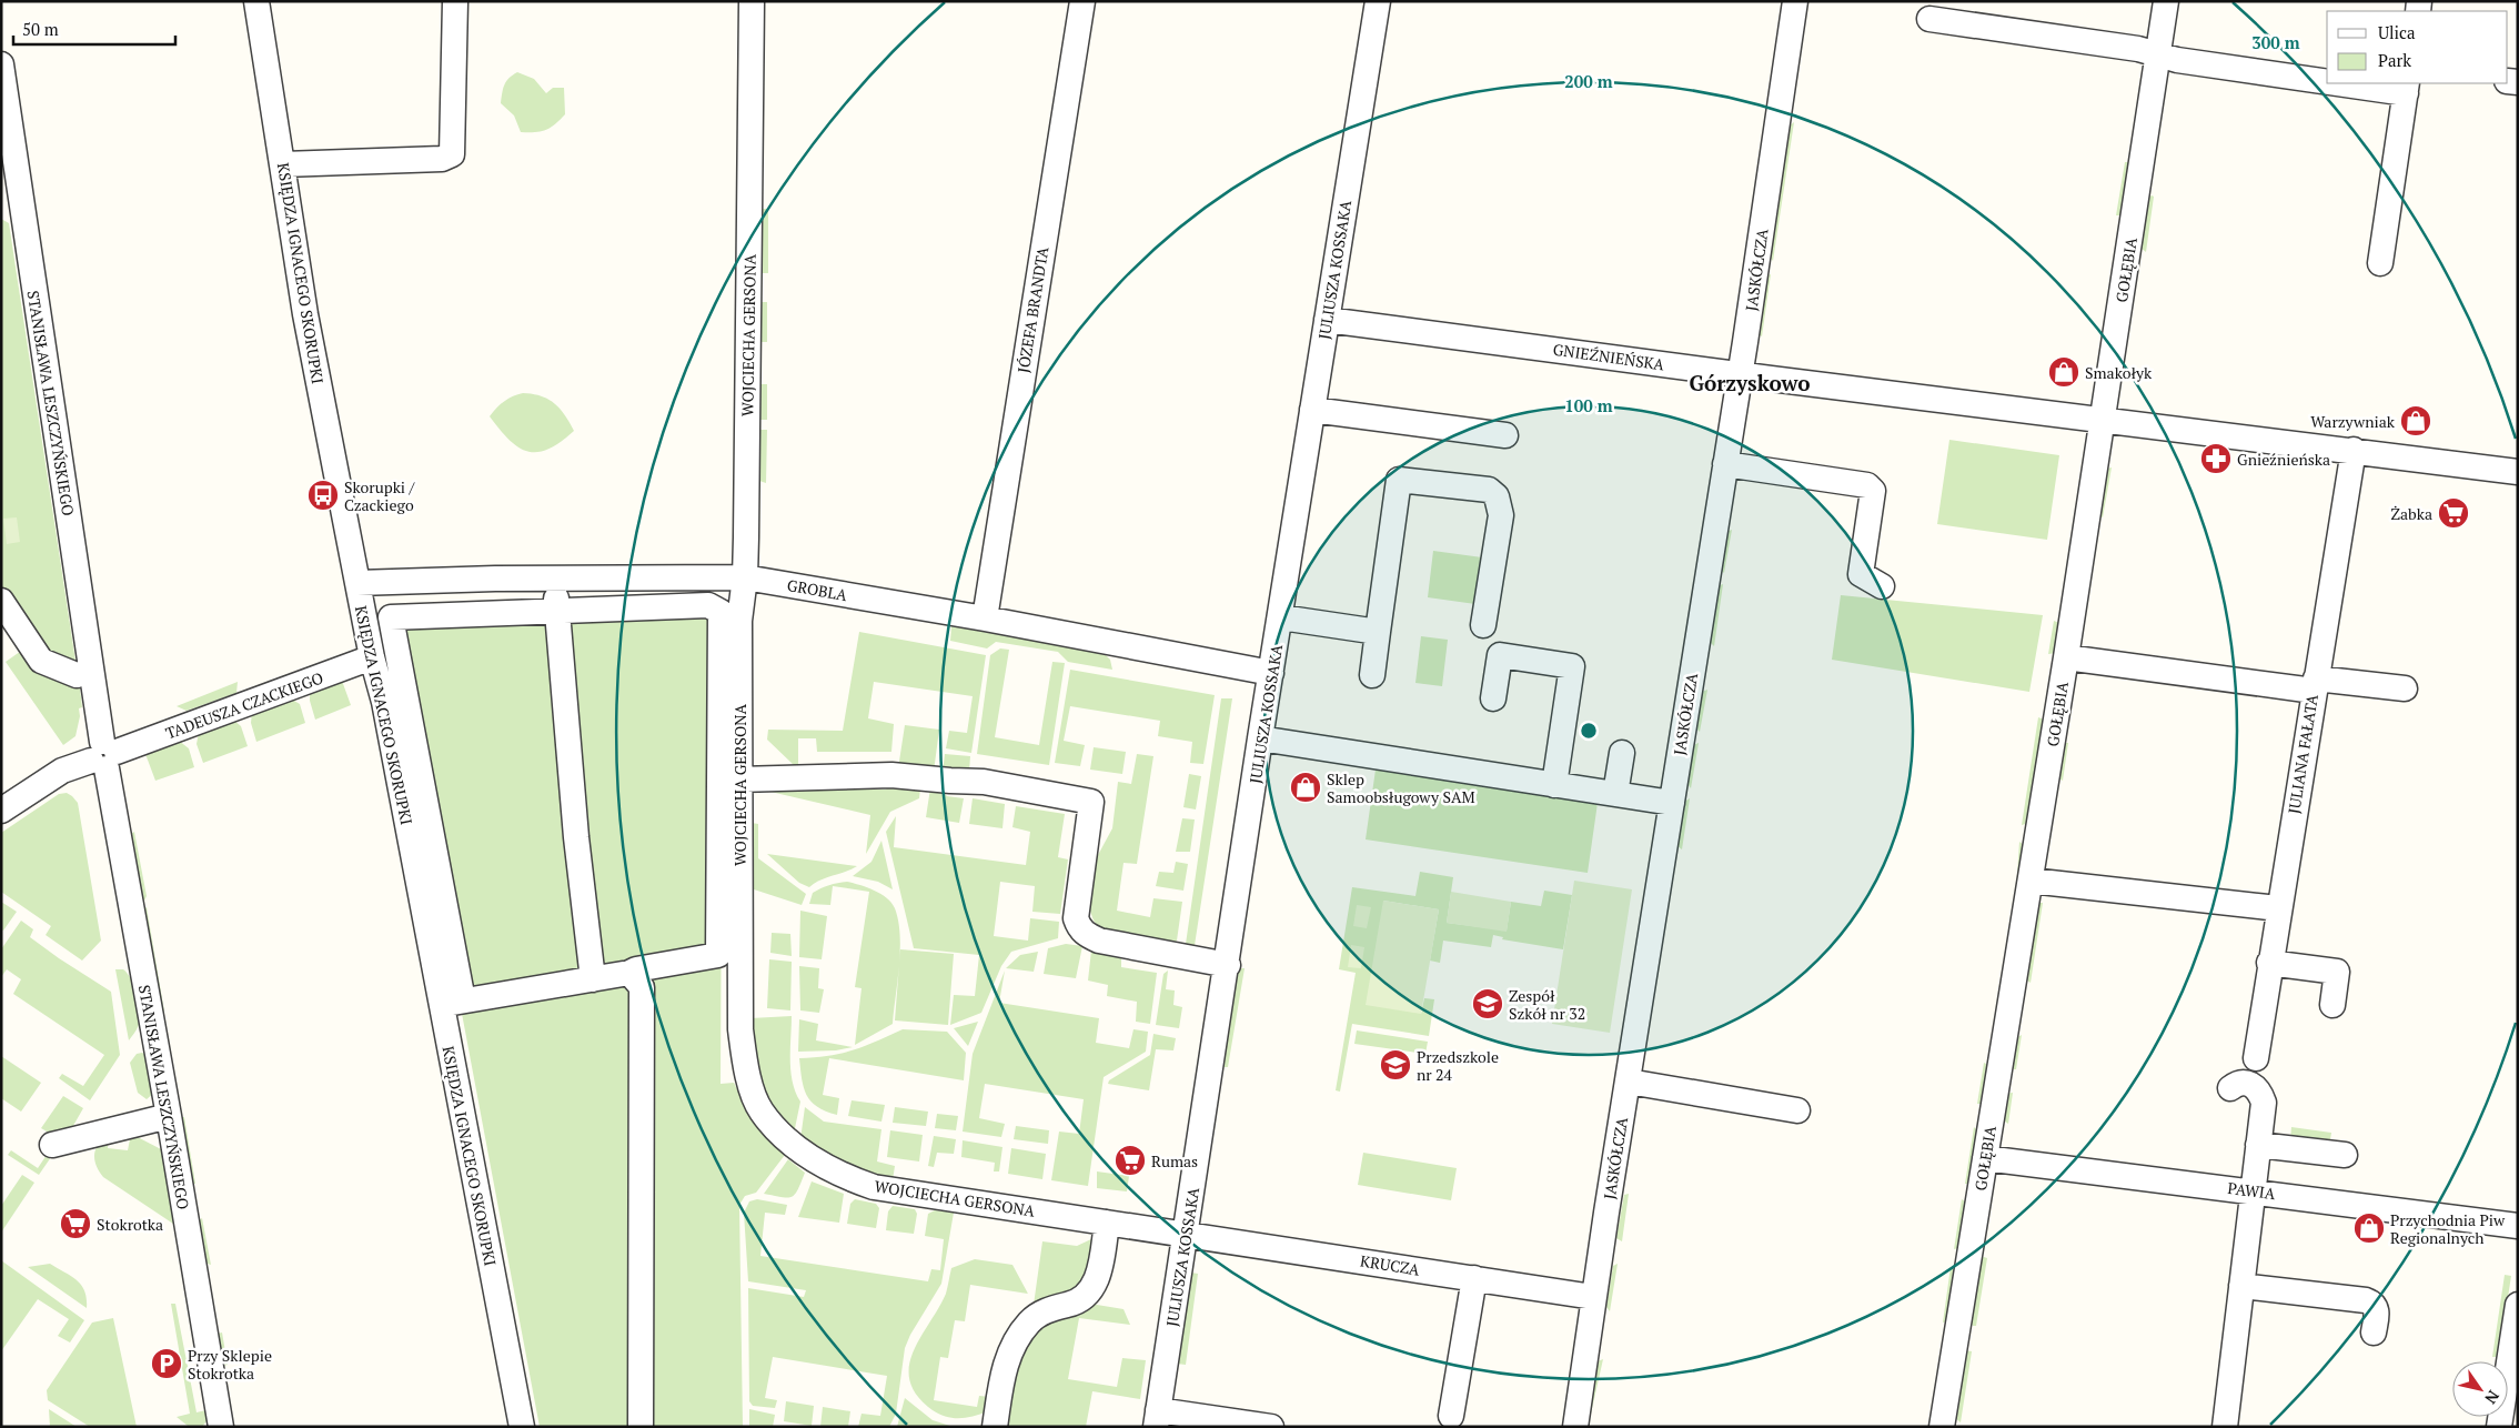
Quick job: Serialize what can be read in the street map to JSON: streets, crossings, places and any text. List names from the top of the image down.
{
  "streets": {
    "street": [
      "JULIUSZA KOSSAKA",
      "JASKÓŁCZA",
      "GOŁĘBIA",
      "KSIĘDZA IGNACEGO SKORUPKI",
      "JÓZEFA BRANDTA",
      "WOJCIECHA GERSONA",
      "GNIEŹNIEŃSKA",
      "STANISŁAWA LESZCZYŃSKIEGO",
      "GROBLA",
      "TADEUSZA CZACKIEGO",
      "JULIANA FAŁATA",
      "PAWIA",
      "KRUCZA"
    ]
  },
  "crossings": [
    ["JULIUSZA KOSSAKA", "WOJCIECHA GERSONA"],
    ["JULIUSZA KOSSAKA", "GNIEŹNIEŃSKA"],
    ["JULIUSZA KOSSAKA", "GROBLA"],
    ["JULIUSZA KOSSAKA", "KRUCZA"],
    ["JASKÓŁCZA", "GNIEŹNIEŃSKA"],
    ["JASKÓŁCZA", "KRUCZA"],
    ["GOŁĘBIA", "GNIEŹNIEŃSKA"],
    ["GOŁĘBIA", "PAWIA"],
    ["KSIĘDZA IGNACEGO SKORUPKI", "GROBLA"],
    ["KSIĘDZA IGNACEGO SKORUPKI", "TADEUSZA CZACKIEGO"],
    ["JÓZEFA BRANDTA", "GROBLA"],
    ["WOJCIECHA GERSONA", "GROBLA"],
    ["WOJCIECHA GERSONA", "KRUCZA"],
    ["GNIEŹNIEŃSKA", "JULIANA FAŁATA"],
    ["STANISŁAWA LESZCZYŃSKIEGO", "TADEUSZA CZACKIEGO"]
  ],
  "districts": ["Górzyskowo"],
  "places": {
    "shop": [
      "Smakołyk",
      "Warzywniak",
      "Sklep Samoobsługowy SAM",
      "Przychodnia Piw Regionalnych"
    ],
    "pharmacy": ["Gnieźnieńska"],
    "bus stop": ["Skorupki / Czackiego"],
    "supermarket": ["Żabka", "Rumas", "Stokrotka"],
    "school or university": ["Zespół Szkół nr 32", "Przedszkole nr 24"],
    "parking": ["Przy Sklepie Stokrotka"]
  },
  "legend": ["Ulica", "Park"],
  "scale_bar": "50 m",
  "north": "bottom right",
  "rings": ["300 m", "200 m", "100 m"]
}
